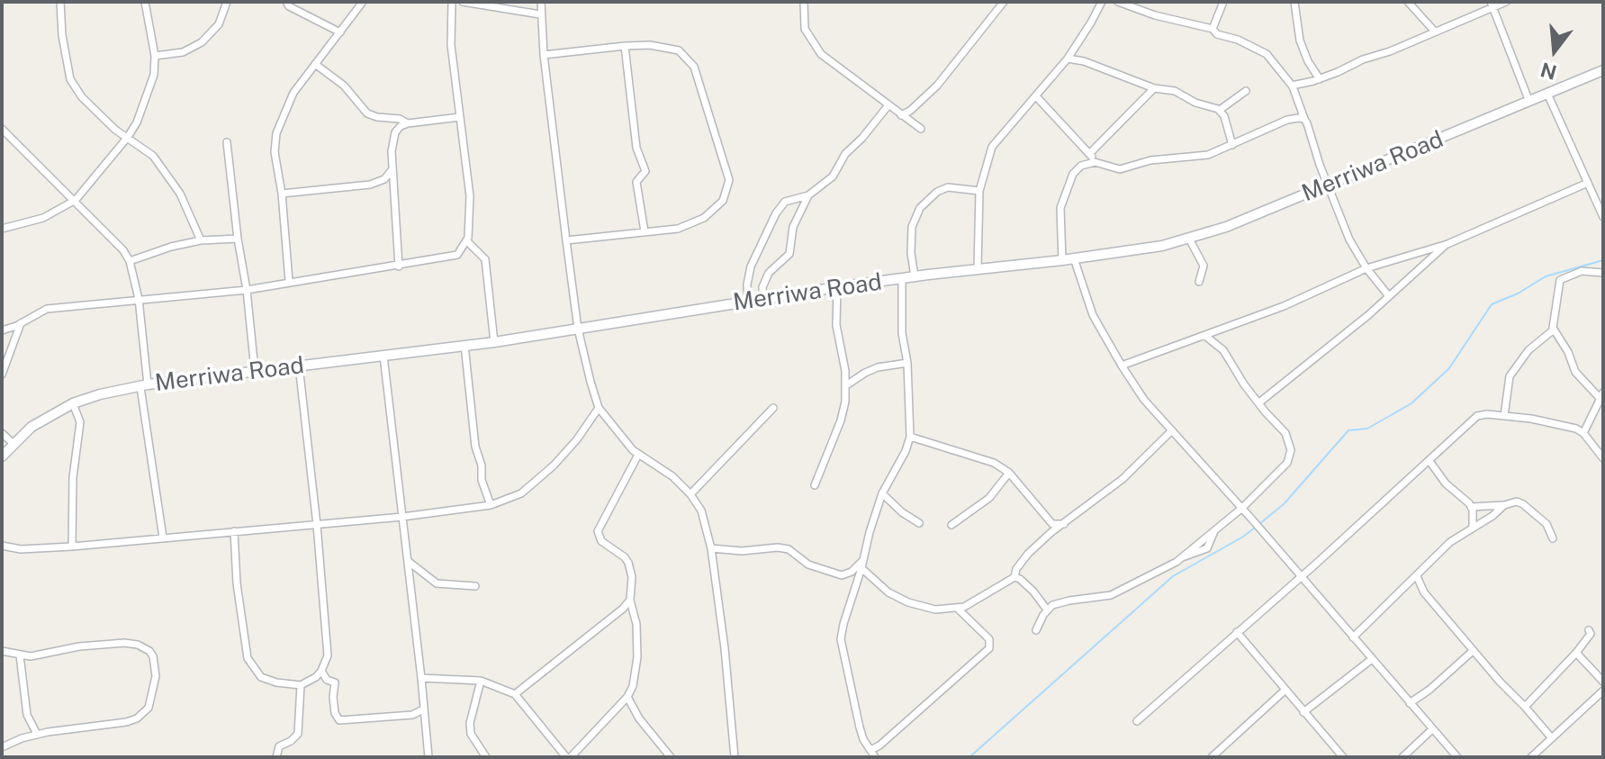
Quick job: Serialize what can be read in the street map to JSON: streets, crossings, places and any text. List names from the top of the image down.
{
  "streets": {
    "street": ["Merriwa Road"]
  },
  "north": "bottom"
}
